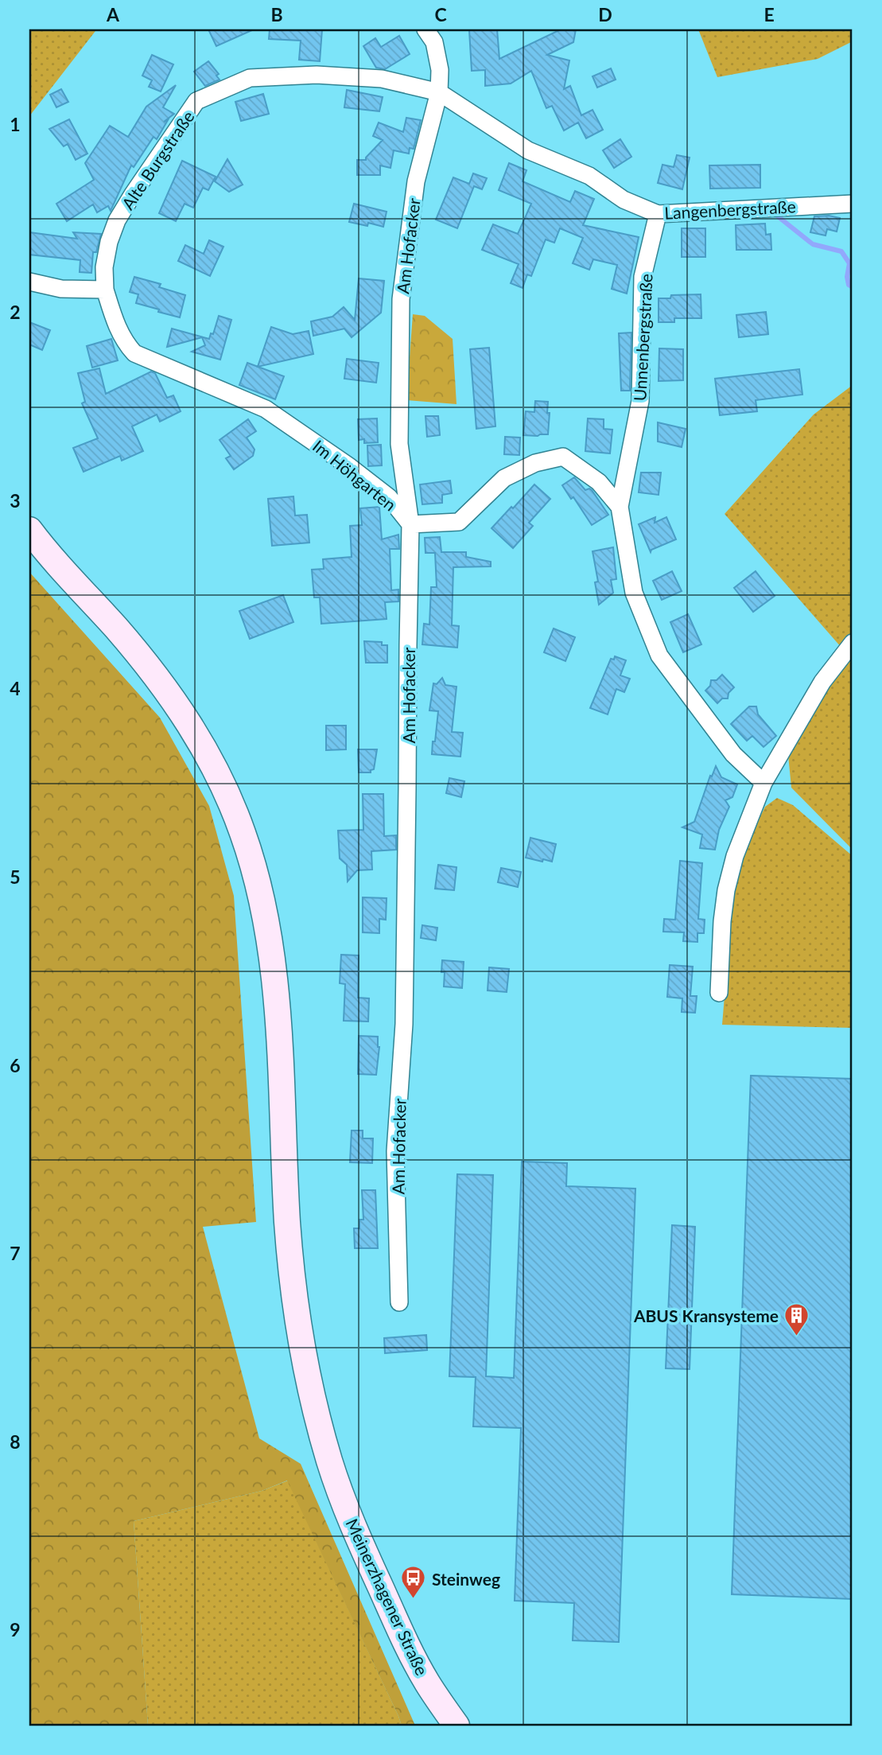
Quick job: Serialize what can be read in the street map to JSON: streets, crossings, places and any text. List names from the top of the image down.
{
  "streets": {
    "main road": ["Meinerzhagener Straße"],
    "street": [
      "Alte Burgstraße",
      "Langenbergstraße",
      "Am Hofacker",
      "Unnenbergstraße",
      "Im Höhgarten"
    ]
  },
  "crossings": [
    ["Alte Burgstraße", "Langenbergstraße"],
    ["Alte Burgstraße", "Am Hofacker"],
    ["Alte Burgstraße", "Im Höhgarten"],
    ["Langenbergstraße", "Am Hofacker"],
    ["Langenbergstraße", "Unnenbergstraße"],
    ["Am Hofacker", "Im Höhgarten"],
    ["Unnenbergstraße", "Im Höhgarten"]
  ],
  "places": {
    "building": ["ABUS Kransysteme"],
    "bus stop": ["Steinweg"]
  },
  "grid": {
    "columns": [
      "A",
      "B",
      "C",
      "D",
      "E"
    ],
    "rows": [
      "1",
      "2",
      "3",
      "4",
      "5",
      "6",
      "7",
      "8",
      "9"
    ]
  }
}
